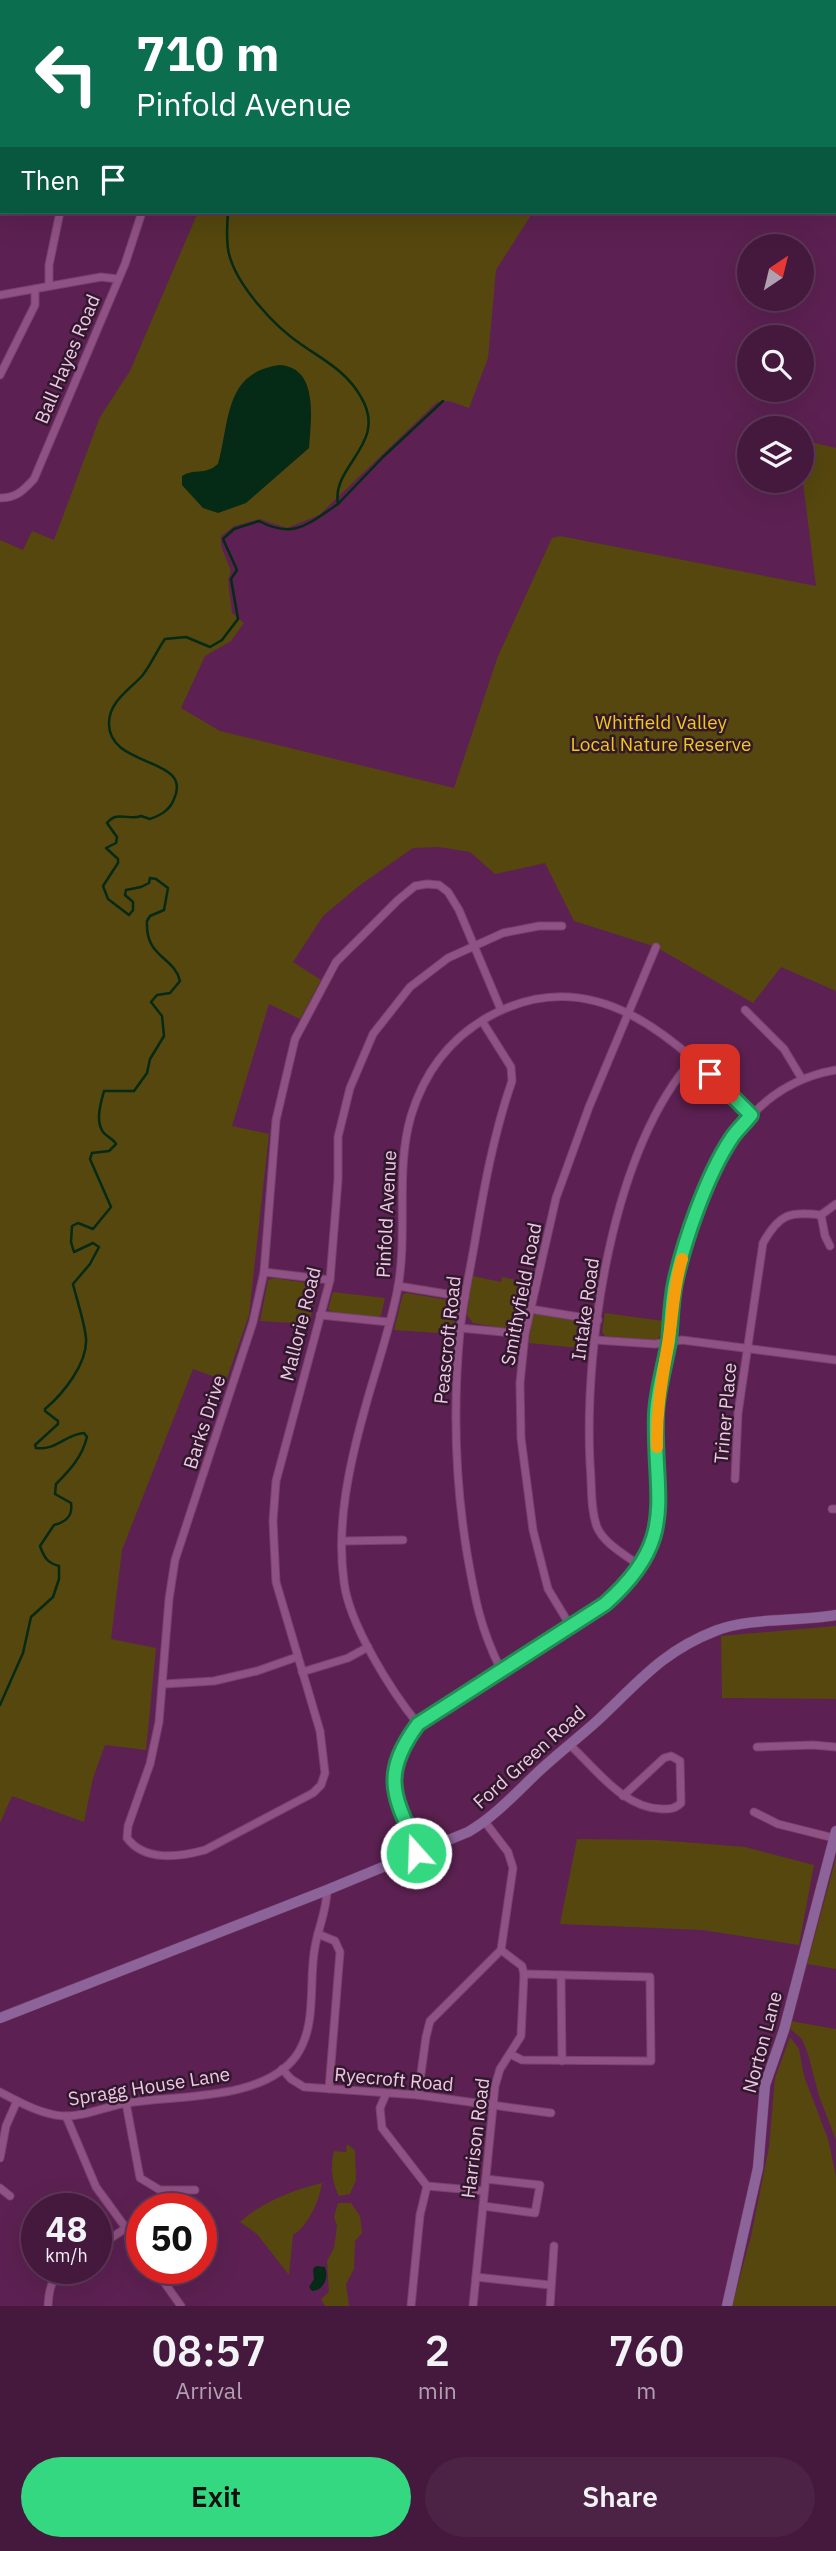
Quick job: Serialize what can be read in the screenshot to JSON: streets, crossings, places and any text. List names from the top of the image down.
{
  "streets": {
    "main road": ["Ford Green Road", "Norton Lane"],
    "street": [
      "Ball Hayes Road",
      "Pinfold Avenue",
      "Smithyfield Road",
      "Intake Road",
      "Mallorie Road",
      "Peascroft Road",
      "Triner Place",
      "Barks Drive",
      "Ryecroft Road",
      "Spragg House Lane",
      "Harrison Road"
    ]
  },
  "crossings": [
    ["Pinfold Avenue", "Smithyfield Road"],
    ["Pinfold Avenue", "Intake Road"],
    ["Pinfold Avenue", "Peascroft Road"],
    ["Pinfold Avenue", "Barks Drive"],
    ["Mallorie Road", "Barks Drive"],
    ["Ford Green Road", "Spragg House Lane"],
    ["Ryecroft Road", "Spragg House Lane"],
    ["Ryecroft Road", "Harrison Road"]
  ],
  "parks": ["Whitfield Valley Local Nature Reserve"],
  "north": "top right",
  "page": {
    "turn": ["710 m", "Pinfold Avenue"],
    "then": "Then",
    "speed": "48 km/h",
    "limit": "50",
    "eta": [
      "08:57",
      "Arrival",
      "2",
      "min",
      "760",
      "m"
    ],
    "buttons": ["Exit", "Share"]
  }
}
